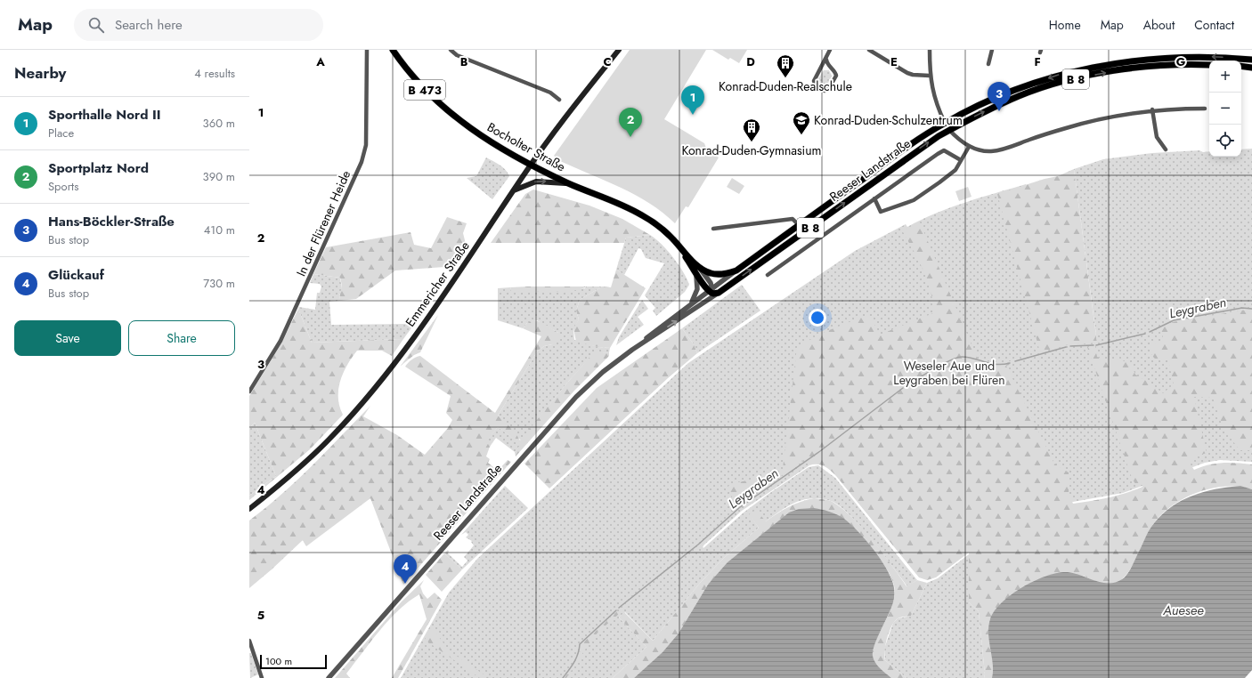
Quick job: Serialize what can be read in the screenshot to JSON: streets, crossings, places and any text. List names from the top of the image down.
{
  "streets": {
    "main road": [
      "B 8",
      "B 473",
      "Bocholter Straße",
      "Reeser Landstraße",
      "Emmericher Straße"
    ],
    "street": ["In der Flürener Heide"]
  },
  "crossings": [
    ["B 8", "Bocholter Straße"],
    ["B 8", "Reeser Landstraße"],
    ["Bocholter Straße", "Reeser Landstraße"],
    ["Bocholter Straße", "Emmericher Straße"]
  ],
  "water": ["Leygraben", "Auesee"],
  "parks": ["Weseler Aue und Leygraben bei Flüren"],
  "places": {
    "building": ["Konrad-Duden-Realschule", "Konrad-Duden-Gymnasium"],
    "school or university": ["Konrad-Duden-Schulzentrum"]
  },
  "scale_bar": "100 m",
  "page": {
    "header": "Map",
    "search": "Search here",
    "nav": [
      "Home",
      "Map",
      "About",
      "Contact"
    ],
    "heading": ["Nearby", "4 results"],
    "map_buttons": ["+", "−"],
    "pins": [
      "3",
      "1",
      "2",
      "4"
    ],
    "list": [
      {
        "mark": "1",
        "name": "Sporthalle Nord II",
        "note": "Place",
        "value": "360 m"
      },
      {
        "mark": "2",
        "name": "Sportplatz Nord",
        "note": "Sports",
        "value": "390 m"
      },
      {
        "mark": "3",
        "name": "Hans-Böckler-Straße",
        "note": "Bus stop",
        "value": "410 m"
      },
      {
        "mark": "4",
        "name": "Glückauf",
        "note": "Bus stop",
        "value": "730 m"
      }
    ],
    "buttons": ["Save", "Share"],
    "scale": "100 m"
  },
  "grid": {
    "columns": [
      "A",
      "B",
      "C",
      "D",
      "E",
      "F",
      "G"
    ],
    "rows": [
      "1",
      "2",
      "3",
      "4",
      "5"
    ]
  }
}
